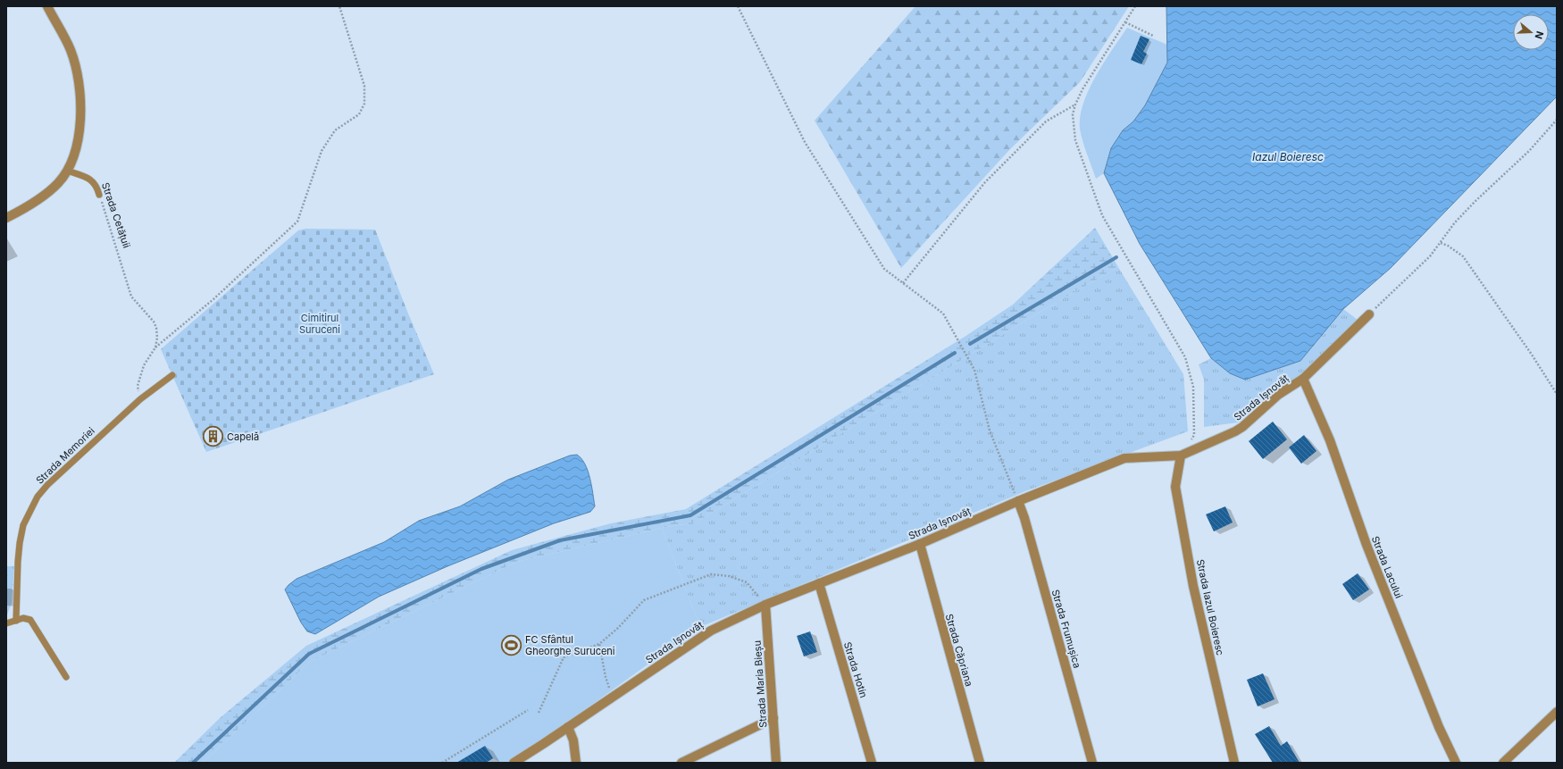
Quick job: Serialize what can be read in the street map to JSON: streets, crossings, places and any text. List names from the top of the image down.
{
  "streets": {
    "street": [
      "Strada Ișnovăț",
      "Strada Lacului",
      "Strada Iazul Boieresc",
      "Strada Frumușica",
      "Strada Căpriana",
      "Strada Hotin",
      "Strada Maria Bieșu"
    ],
    "lane": ["Strada Cetățuii", "Strada Memoriei"]
  },
  "crossings": [
    ["Strada Cetățuii", "Strada Memoriei"],
    ["Strada Ișnovăț", "Strada Lacului"],
    ["Strada Ișnovăț", "Strada Iazul Boieresc"],
    ["Strada Ișnovăț", "Strada Frumușica"],
    ["Strada Ișnovăț", "Strada Căpriana"],
    ["Strada Ișnovăț", "Strada Hotin"],
    ["Strada Ișnovăț", "Strada Maria Bieșu"]
  ],
  "water": ["Iazul Boieresc"],
  "parks": ["Cimitirul Suruceni"],
  "places": {
    "building": ["Capelă"],
    "sports": ["FC Sfântul Gheorghe Suruceni"]
  },
  "north": "right"
}
